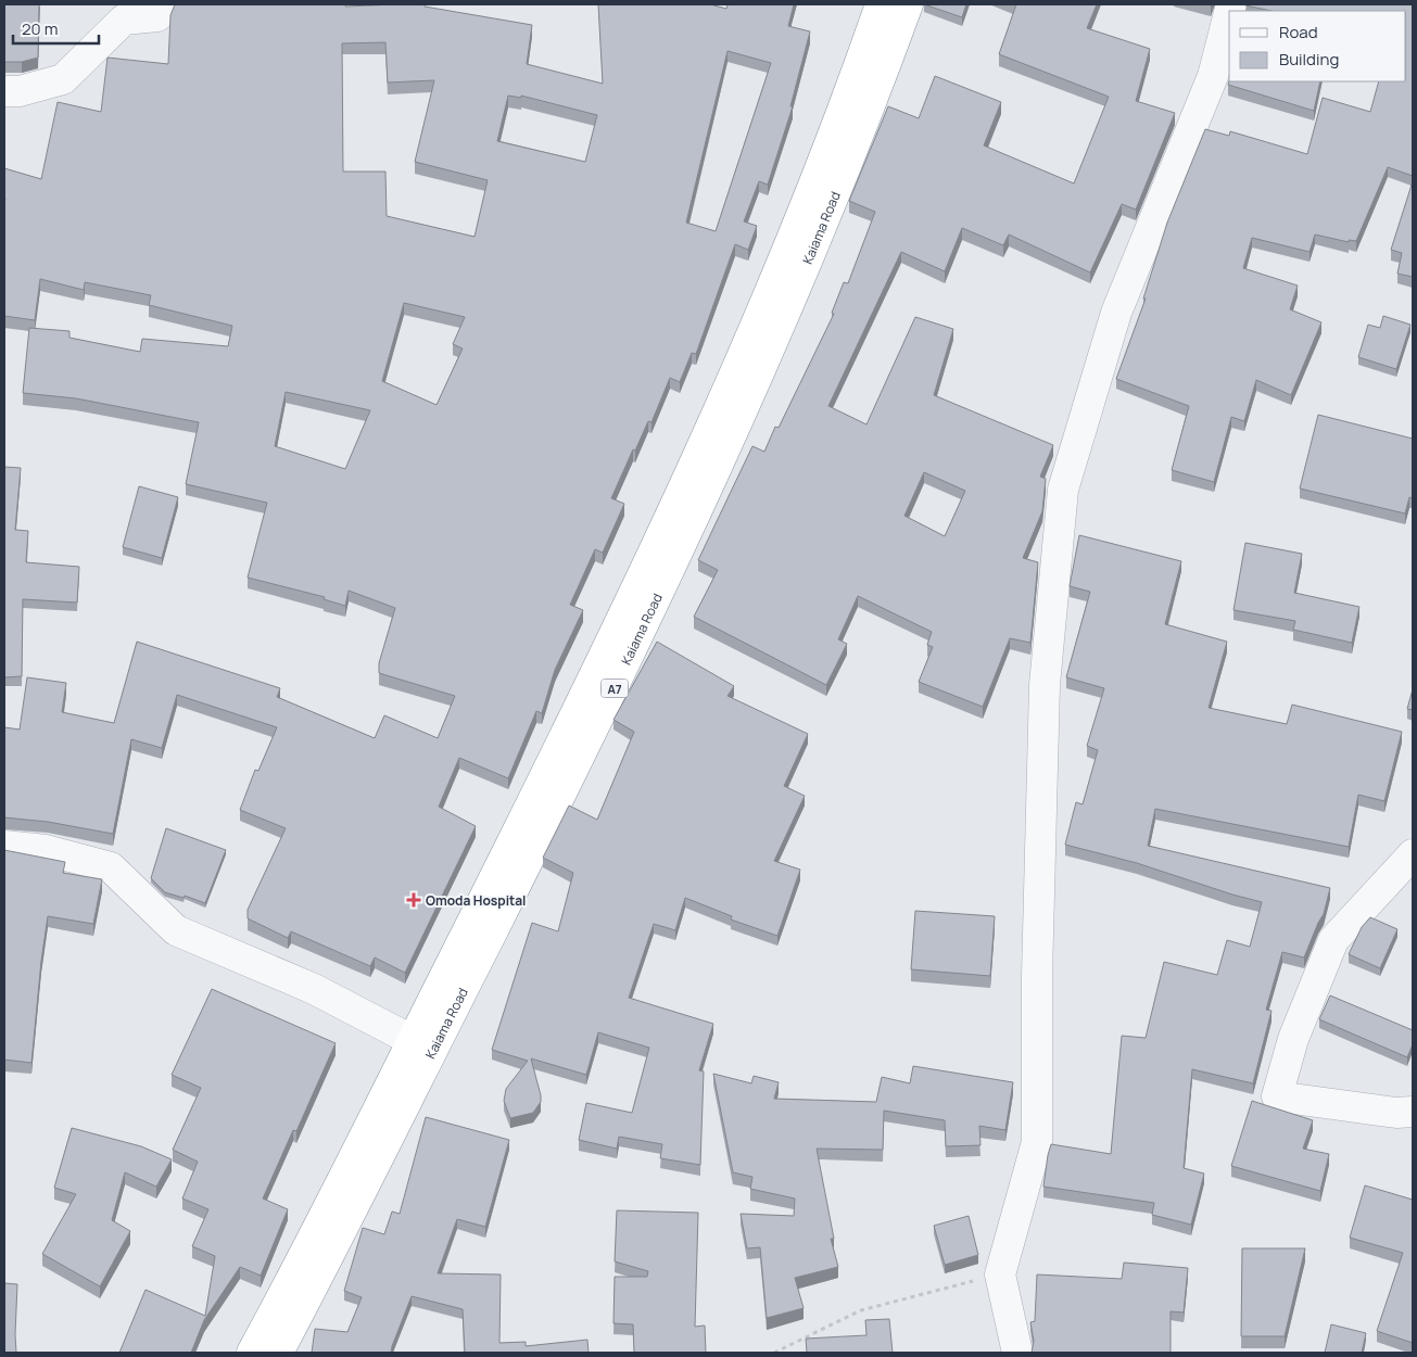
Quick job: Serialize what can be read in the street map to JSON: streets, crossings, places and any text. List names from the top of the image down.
{
  "streets": {
    "highway": ["Kaiama Road", "A7"]
  },
  "places": {
    "health": ["Omoda Hospital"]
  },
  "legend": ["Road", "Building"],
  "scale_bar": "20 m"
}
